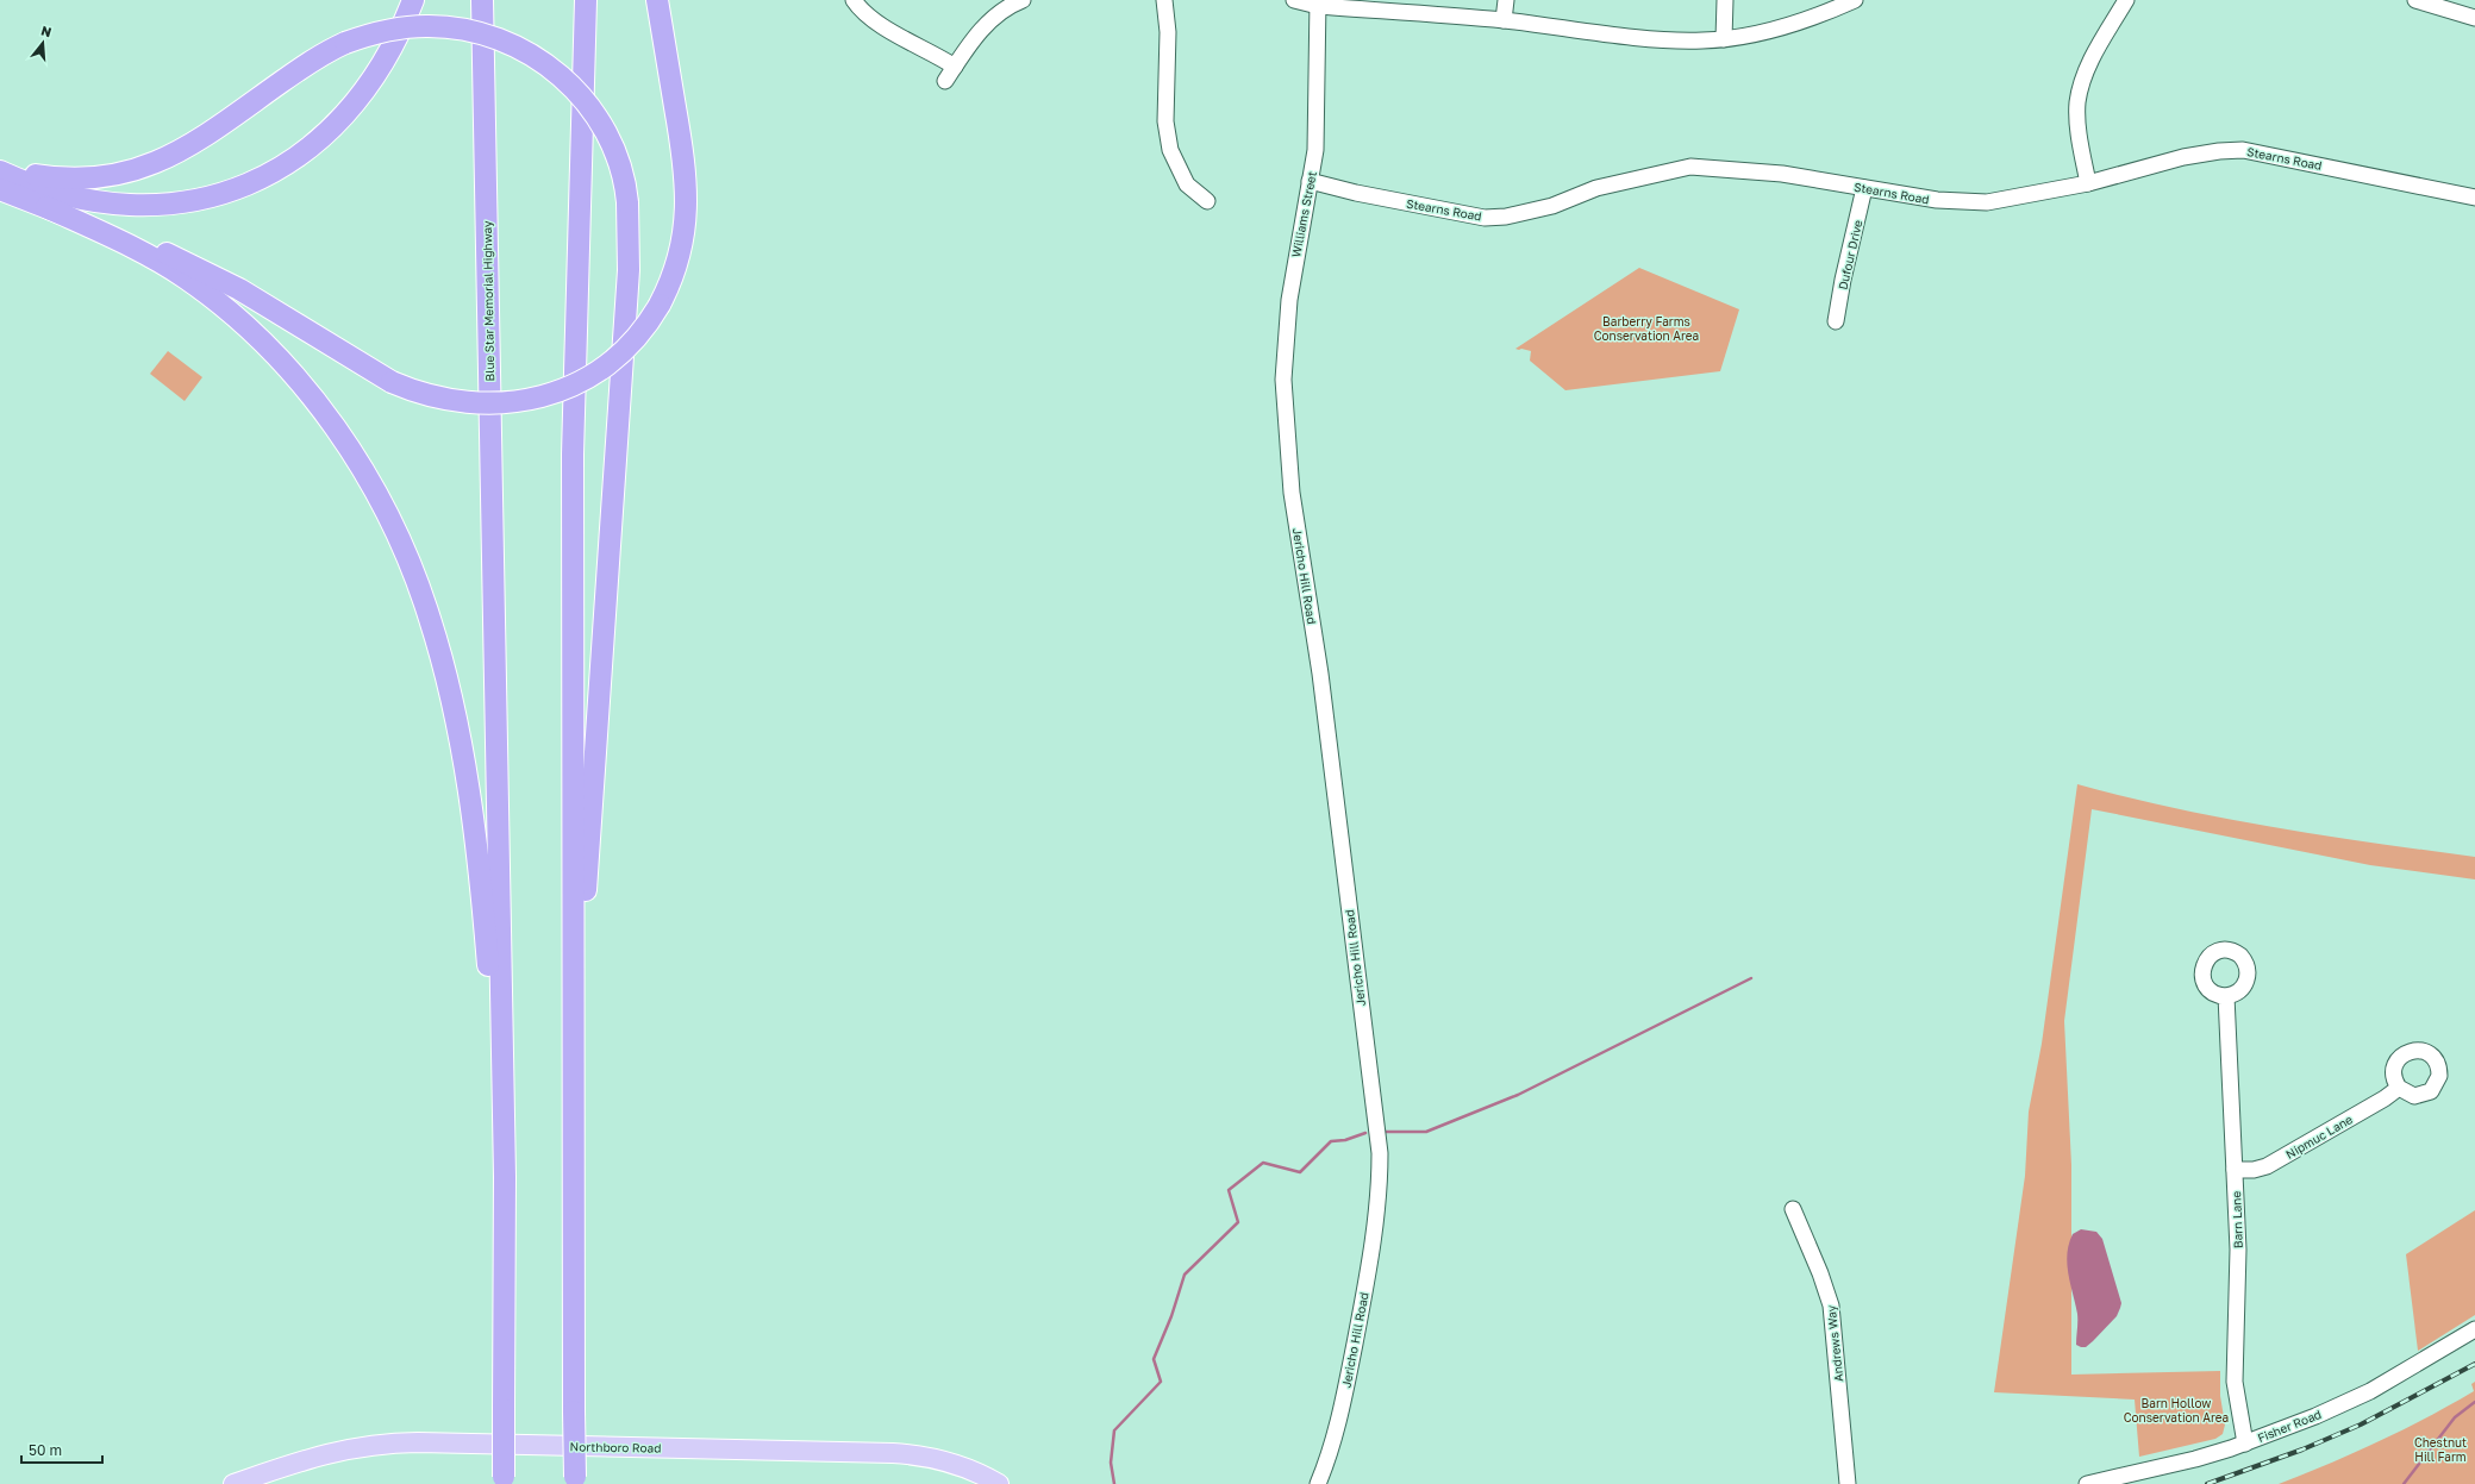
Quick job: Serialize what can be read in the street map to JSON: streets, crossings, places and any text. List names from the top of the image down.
{
  "streets": {
    "highway": ["Blue Star Memorial Highway"],
    "main road": ["Northboro Road"],
    "street": [
      "Stearns Road",
      "Williams Street",
      "Dufour Drive",
      "Jericho Hill Road",
      "Nipmuc Lane",
      "Barn Lane",
      "Andrews Way",
      "Fisher Road"
    ]
  },
  "crossings": [
    ["Stearns Road", "Williams Street"],
    ["Stearns Road", "Dufour Drive"],
    ["Williams Street", "Jericho Hill Road"],
    ["Nipmuc Lane", "Barn Lane"],
    ["Barn Lane", "Fisher Road"]
  ],
  "parks": ["Barberry Farms Conservation Area", "Barn Hollow Conservation Area", "Chestnut Hill Farm"],
  "scale_bar": "50 m",
  "north": "top"
}
